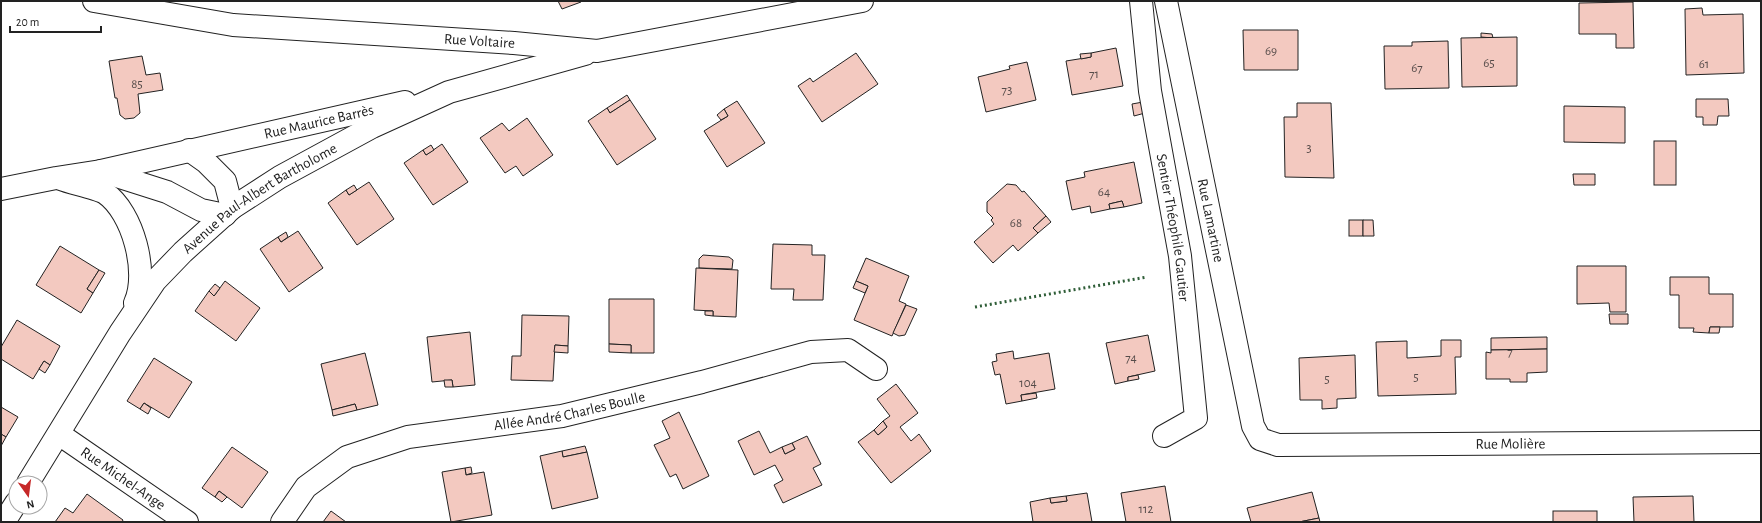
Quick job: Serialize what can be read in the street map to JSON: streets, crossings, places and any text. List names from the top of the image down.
{
  "streets": {
    "street": [
      "Rue Voltaire",
      "Rue Maurice Barrès",
      "Avenue Paul-Albert Bartholome",
      "Rue Lamartine",
      "Sentier Théophile Gautier",
      "Allée André Charles Boulle",
      "Rue Molière",
      "Rue Michel-Ange"
    ]
  },
  "crossings": [
    ["Rue Voltaire", "Avenue Paul-Albert Bartholome"],
    ["Rue Maurice Barrès", "Avenue Paul-Albert Bartholome"],
    ["Avenue Paul-Albert Bartholome", "Rue Michel-Ange"],
    ["Rue Lamartine", "Rue Molière"]
  ],
  "house_numbers": [
    "69",
    "65",
    "61",
    "67",
    "71",
    "85",
    "73",
    "3",
    "64",
    "68",
    "7",
    "74",
    "5",
    "5",
    "104",
    "112"
  ],
  "scale_bar": "20 m",
  "north": "bottom"
}
